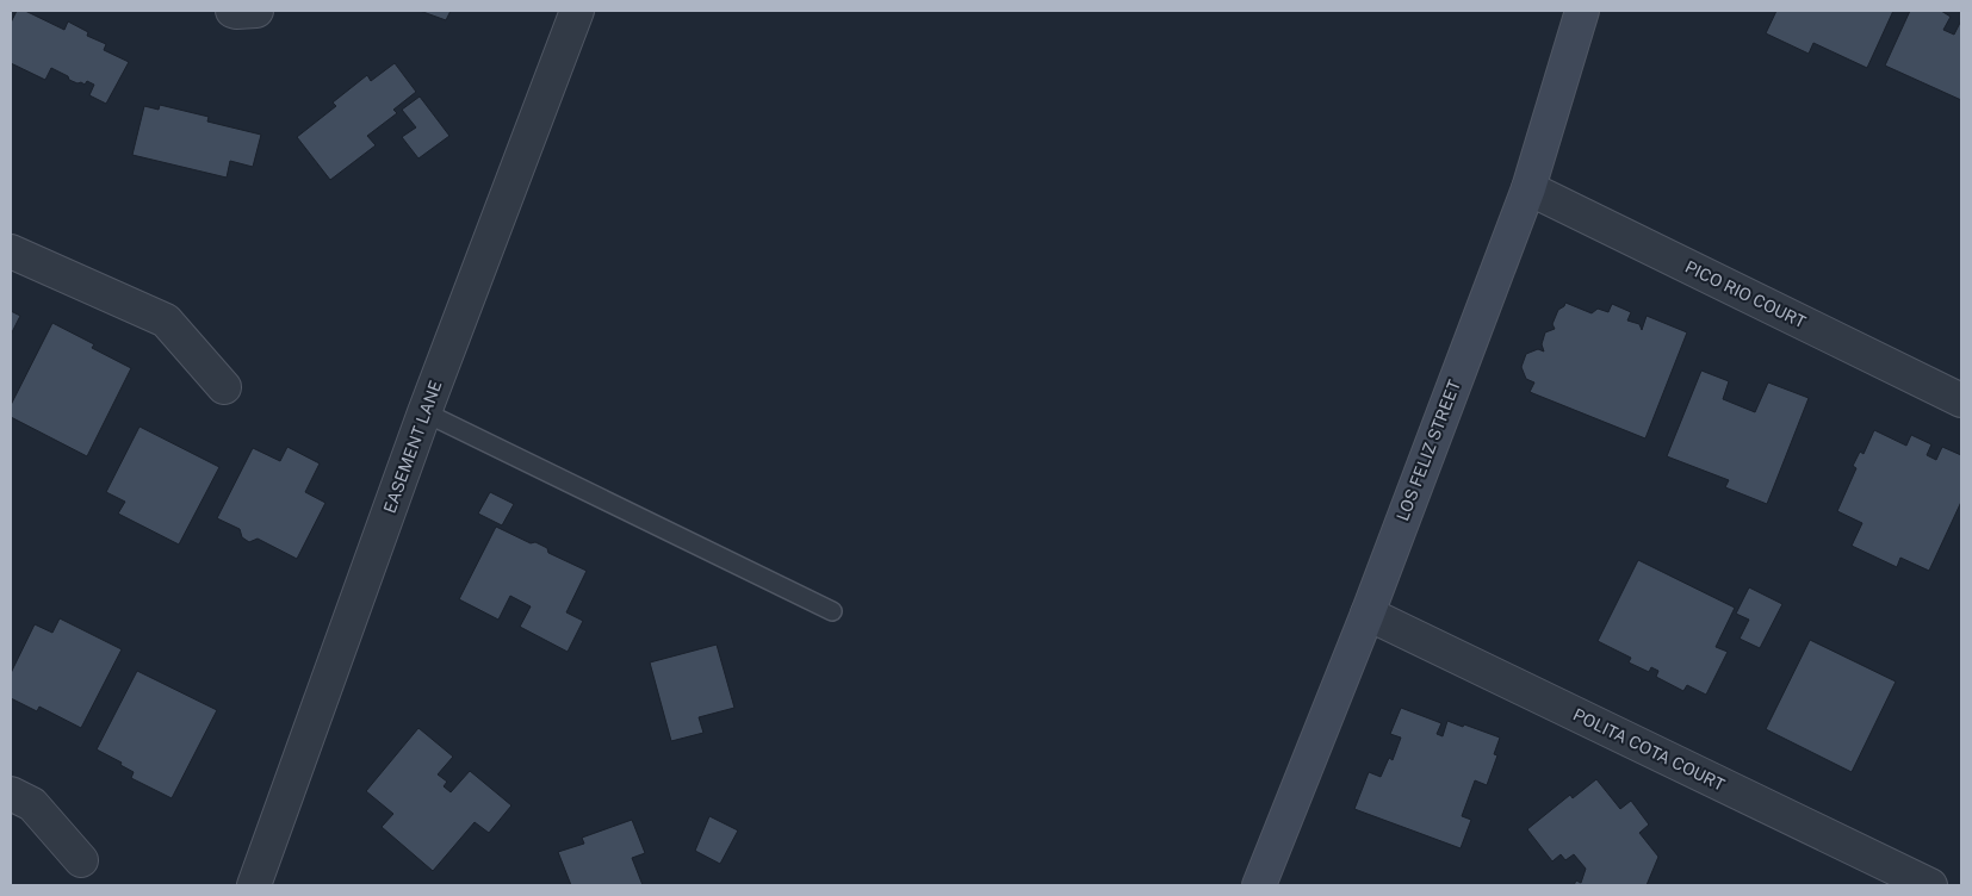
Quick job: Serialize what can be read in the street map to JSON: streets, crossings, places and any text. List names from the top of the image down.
{
  "streets": {
    "street": [
      "PICO RIO COURT",
      "EASEMENT LANE",
      "LOS FELIZ STREET",
      "POLITA COTA COURT"
    ]
  },
  "crossings": [
    ["PICO RIO COURT", "LOS FELIZ STREET"],
    ["LOS FELIZ STREET", "POLITA COTA COURT"]
  ]
}
